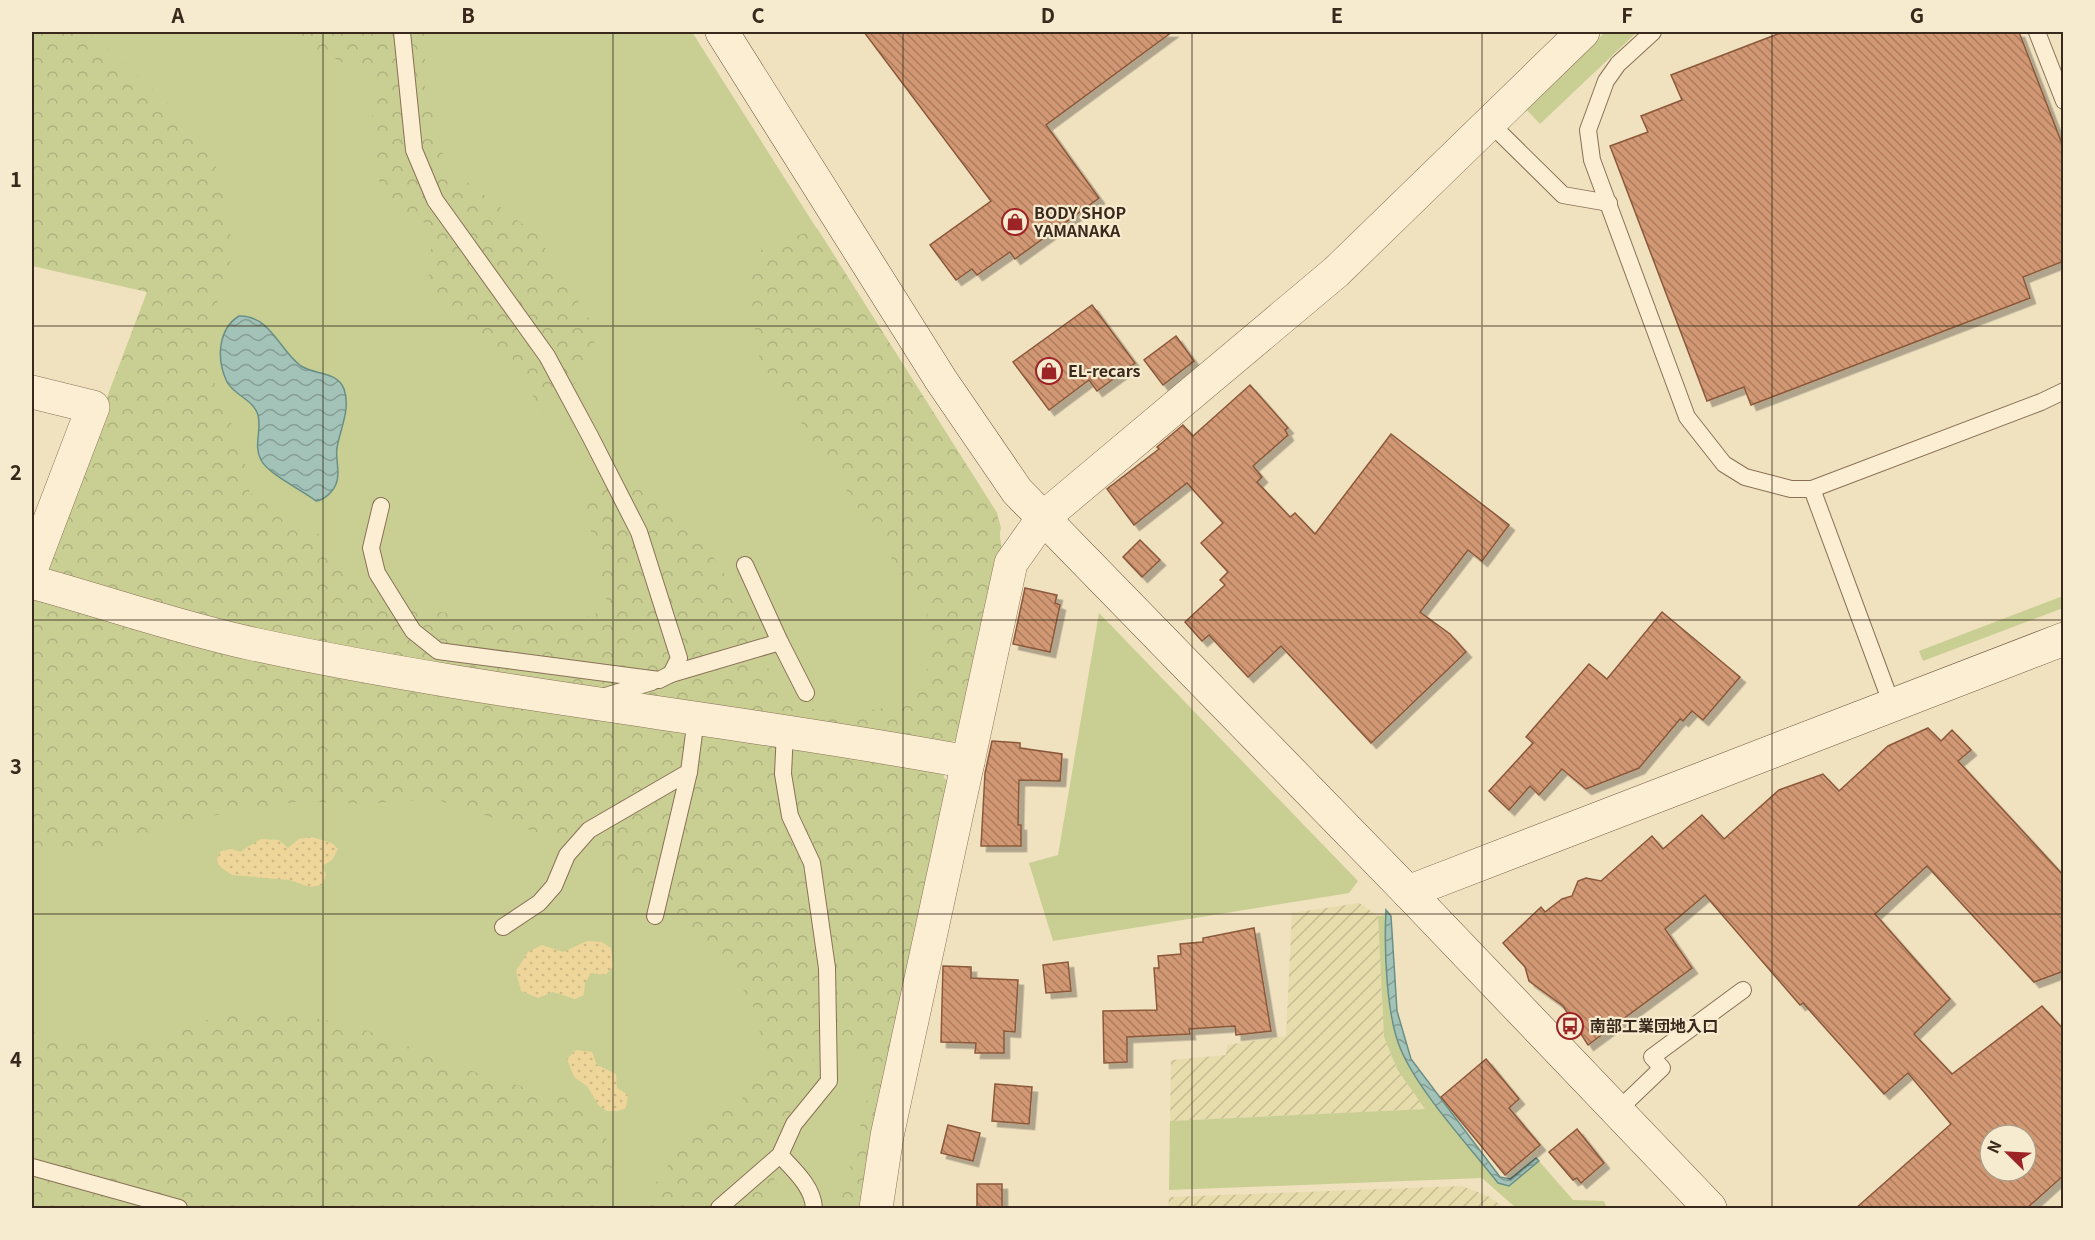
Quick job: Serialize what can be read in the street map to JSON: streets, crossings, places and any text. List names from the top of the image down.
{
  "places": {
    "shop": ["BODY SHOP YAMANAKA", "EL-recars"],
    "bus stop": ["南部工業団地入口"]
  },
  "north": "top left",
  "grid": {
    "columns": [
      "A",
      "B",
      "C",
      "D",
      "E",
      "F",
      "G"
    ],
    "rows": [
      "1",
      "2",
      "3",
      "4"
    ]
  }
}
